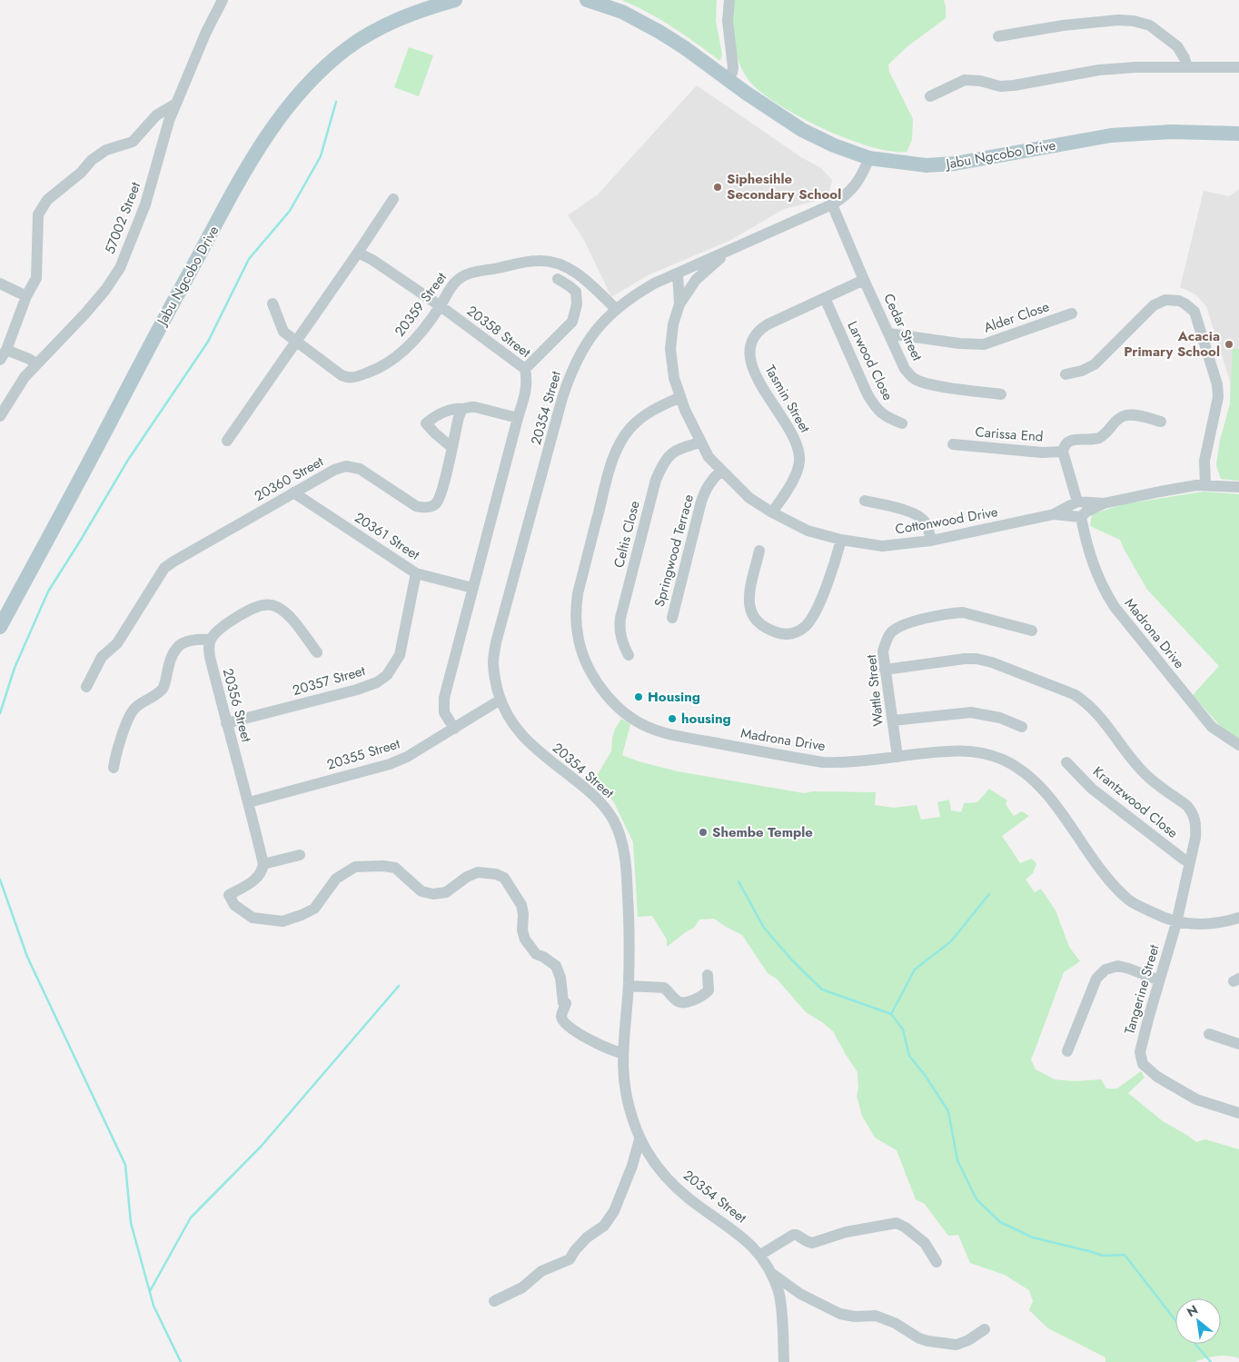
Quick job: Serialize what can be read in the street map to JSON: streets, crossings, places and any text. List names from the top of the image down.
{
  "streets": {
    "main road": ["Jabu Ngcobo Drive"],
    "street": [
      "57002 Street",
      "20359 Street",
      "Alder Close",
      "Cedar Street",
      "20358 Street",
      "Larwood Close",
      "Tasmin Street",
      "20354 Street",
      "Carissa End",
      "20360 Street",
      "Cottonwood Drive",
      "Celtis Close",
      "20361 Street",
      "Springwood Terrace",
      "Madrona Drive",
      "20357 Street",
      "Wattle Street",
      "20356 Street",
      "20355 Street",
      "Krantzwood Close",
      "Tangerine Street"
    ]
  },
  "crossings": [
    ["20359 Street", "20358 Street"],
    ["20359 Street", "20354 Street"],
    ["Alder Close", "Cedar Street"],
    ["Cedar Street", "Tasmin Street"],
    ["20358 Street", "20361 Street"],
    ["20358 Street", "20355 Street"],
    ["Larwood Close", "Tasmin Street"],
    ["Tasmin Street", "Cottonwood Drive"],
    ["20354 Street", "Cottonwood Drive"],
    ["20354 Street", "20355 Street"],
    ["Carissa End", "Madrona Drive"],
    ["20360 Street", "20361 Street"],
    ["Cottonwood Drive", "Celtis Close"],
    ["Cottonwood Drive", "Springwood Terrace"],
    ["Cottonwood Drive", "Madrona Drive"],
    ["20361 Street", "20357 Street"],
    ["Madrona Drive", "Wattle Street"],
    ["Madrona Drive", "Tangerine Street"],
    ["20357 Street", "20356 Street"],
    ["Wattle Street", "Tangerine Street"],
    ["20356 Street", "20355 Street"],
    ["Krantzwood Close", "Tangerine Street"]
  ],
  "places": [
    "Siphesihle Secondary School",
    "Acacia Primary School",
    "Housing",
    "housing",
    "Shembe Temple"
  ],
  "north": "top left"
}
